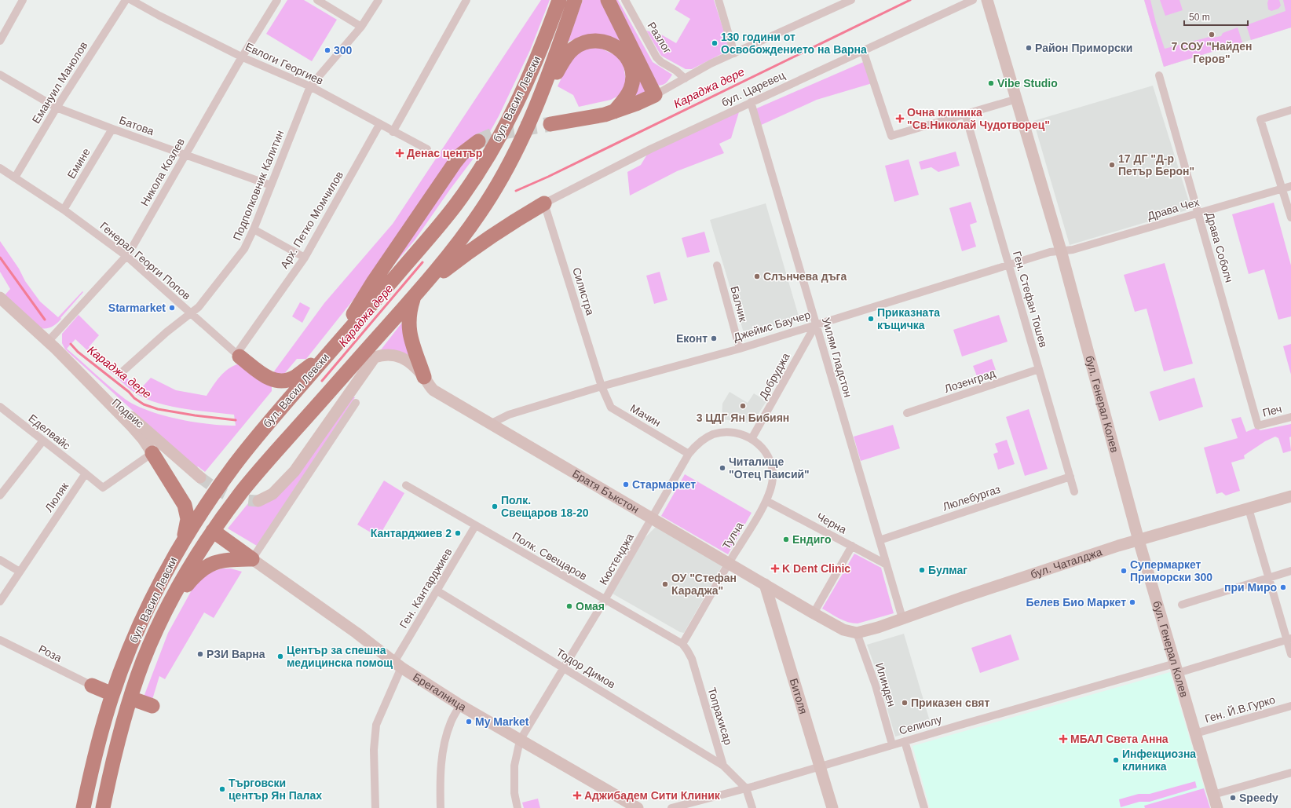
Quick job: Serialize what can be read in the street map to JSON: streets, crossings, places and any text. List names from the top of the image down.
{
  "streets": {
    "highway": ["бул. Васил Левски"],
    "street": [
      "Разлог",
      "Евлоги Георгиев",
      "Емануил Манолов",
      "бул. Царевец",
      "Батова",
      "Емине",
      "Никола Козлев",
      "Подполковник Калитин",
      "Драва Чех",
      "Арх. Петко Момчилов",
      "Драва Соболч",
      "Генерал Георги Попов",
      "Силистра",
      "Ген. Стефан Тошев",
      "Балчик",
      "Джеймс Баучер",
      "Уилям Гладстон",
      "Добруджа",
      "Лозенград",
      "бул. Генерал Колев",
      "Печ",
      "Подвис",
      "Мачин",
      "Еделвайс",
      "Братя Бъкстон",
      "Люляк",
      "Люлебургаз",
      "Черна",
      "Тулча",
      "Полк. Свещаров",
      "Кюстенджа",
      "бул. Чаталджа",
      "Ген. Кантарджиев",
      "Роза",
      "Тодор Димов",
      "Илинден",
      "Брегалница",
      "Битоля",
      "Ген. Й.В.Гурко",
      "Топрахисар",
      "Селиолу"
    ]
  },
  "crossings": [
    ["Евлоги Георгиев", "Никола Козлев"],
    ["Евлоги Георгиев", "Подполковник Калитин"],
    ["Евлоги Георгиев", "Арх. Петко Момчилов"],
    ["Емануил Манолов", "Батова"],
    ["Емануил Манолов", "Генерал Георги Попов"],
    ["бул. Царевец", "Силистра"],
    ["бул. Царевец", "Уилям Гладстон"],
    ["Батова", "Емине"],
    ["Батова", "Никола Козлев"],
    ["Батова", "Подполковник Калитин"],
    ["Емине", "Генерал Георги Попов"],
    ["Никола Козлев", "Генерал Георги Попов"],
    ["Никола Козлев", "Подвис"],
    ["Подполковник Калитин", "Генерал Георги Попов"],
    ["Драва Чех", "Драва Соболч"],
    ["Драва Чех", "Джеймс Баучер"],
    ["Драва Чех", "бул. Генерал Колев"],
    ["Арх. Петко Момчилов", "Генерал Георги Попов"],
    ["Драва Соболч", "Печ"],
    ["Силистра", "Джеймс Баучер"],
    ["Силистра", "Мачин"],
    ["Ген. Стефан Тошев", "Джеймс Баучер"],
    ["Ген. Стефан Тошев", "Лозенград"],
    ["Ген. Стефан Тошев", "Люлебургаз"],
    ["Балчик", "Джеймс Баучер"],
    ["Джеймс Баучер", "Уилям Гладстон"],
    ["Джеймс Баучер", "Добруджа"],
    ["Джеймс Баучер", "бул. Генерал Колев"],
    ["Джеймс Баучер", "Мачин"],
    ["Джеймс Баучер", "Братя Бъкстон"],
    ["Уилям Гладстон", "Добруджа"],
    ["Уилям Гладстон", "Люлебургаз"],
    ["Уилям Гладстон", "Черна"],
    ["Уилям Гладстон", "бул. Чаталджа"],
    ["Добруджа", "Тулча"],
    ["Добруджа", "Кюстенджа"],
    ["бул. Генерал Колев", "бул. Чаталджа"],
    ["бул. Генерал Колев", "Ген. Й.В.Гурко"],
    ["бул. Генерал Колев", "Селиолу"],
    ["Мачин", "Кюстенджа"],
    ["Еделвайс", "Люляк"],
    ["Братя Бъкстон", "Тулча"],
    ["Братя Бъкстон", "Кюстенджа"],
    ["Братя Бъкстон", "бул. Чаталджа"],
    ["Братя Бъкстон", "Битоля"],
    ["Черна", "Тулча"],
    ["Тулча", "Полк. Свещаров"],
    ["Тулча", "Кюстенджа"],
    ["Тулча", "Топрахисар"],
    ["Полк. Свещаров", "Кюстенджа"],
    ["Полк. Свещаров", "Ген. Кантарджиев"],
    ["Полк. Свещаров", "Топрахисар"],
    ["Кюстенджа", "Тодор Димов"],
    ["Кюстенджа", "Брегалница"],
    ["бул. Чаталджа", "Илинден"],
    ["Ген. Кантарджиев", "Тодор Димов"],
    ["Ген. Кантарджиев", "Брегалница"],
    ["Тодор Димов", "Топрахисар"],
    ["Илинден", "Селиолу"],
    ["Битоля", "Селиолу"],
    ["Топрахисар", "Селиолу"]
  ],
  "water": ["Караджа дере"],
  "places": {
    "other": [
      "7 СОУ \"Найден Геров\"",
      "130 години от Освобождението на Варна",
      "Район Приморски",
      "300",
      "Vibe Studio",
      "17 ДГ \"Д-р Петър Берон\"",
      "Слънчева дъга",
      "Starmarket",
      "Приказната къщичка",
      "Еконт",
      "3 ЦДГ Ян Бибиян",
      "Читалище \"Отец Паисий\"",
      "Стармаркет",
      "Полк. Свещаров 18-20",
      "Кантарджиев 2",
      "Ендиго",
      "Булмаг",
      "Супермаркет Приморски 300",
      "ОУ \"Стефан Караджа\"",
      "при Миро",
      "Белев Био Маркет",
      "Омая",
      "РЗИ Варна",
      "Център за спешна медицинска помощ",
      "Приказен свят",
      "My Market",
      "Инфекциозна клиника",
      "Търговски център Ян Палах",
      "Speedy"
    ],
    "health": [
      "Очна клиника \"Св.Николай Чудотворец\"",
      "Денас център",
      "K Dent Clinic",
      "МБАЛ Света Анна",
      "Аджибадем Сити Клиник"
    ]
  },
  "scale_bar": "50 m"
}
